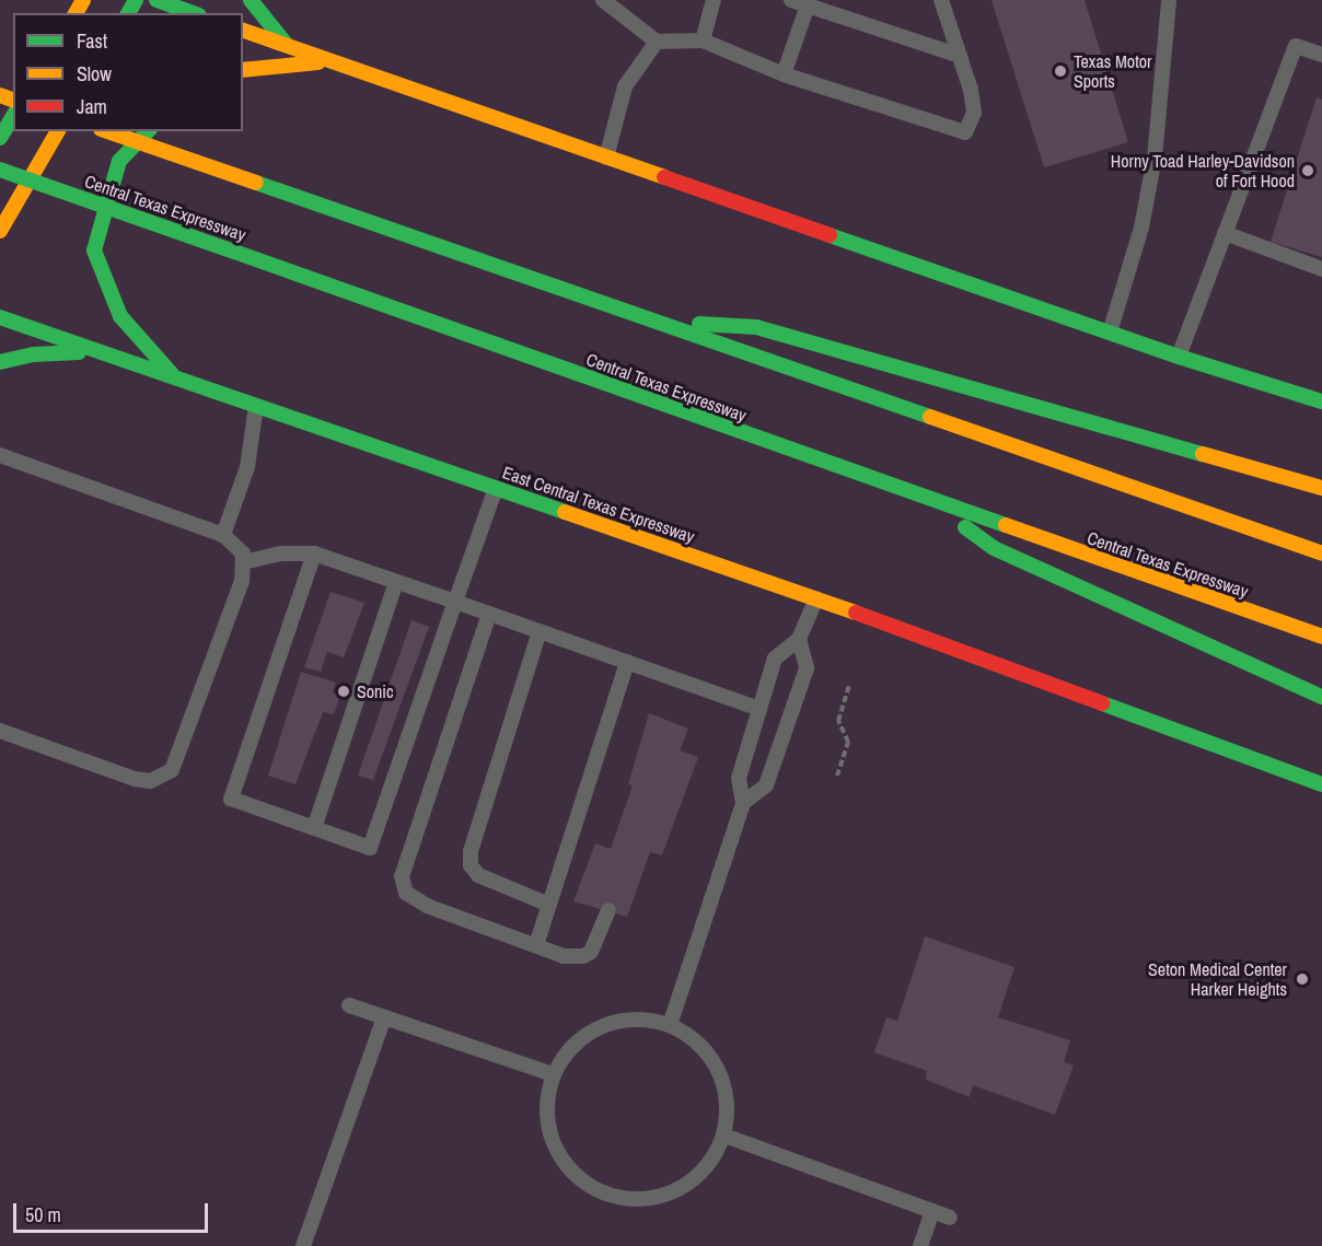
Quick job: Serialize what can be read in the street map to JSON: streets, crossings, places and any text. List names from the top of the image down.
{
  "streets": {
    "main road": ["Central Texas Expressway", "East Central Texas Expressway"]
  },
  "places": [
    "Texas Motor Sports",
    "Horny Toad Harley-Davidson of Fort Hood",
    "Sonic",
    "Seton Medical Center Harker Heights"
  ],
  "legend": ["Fast", "Slow", "Jam"],
  "scale_bar": "50 m"
}
